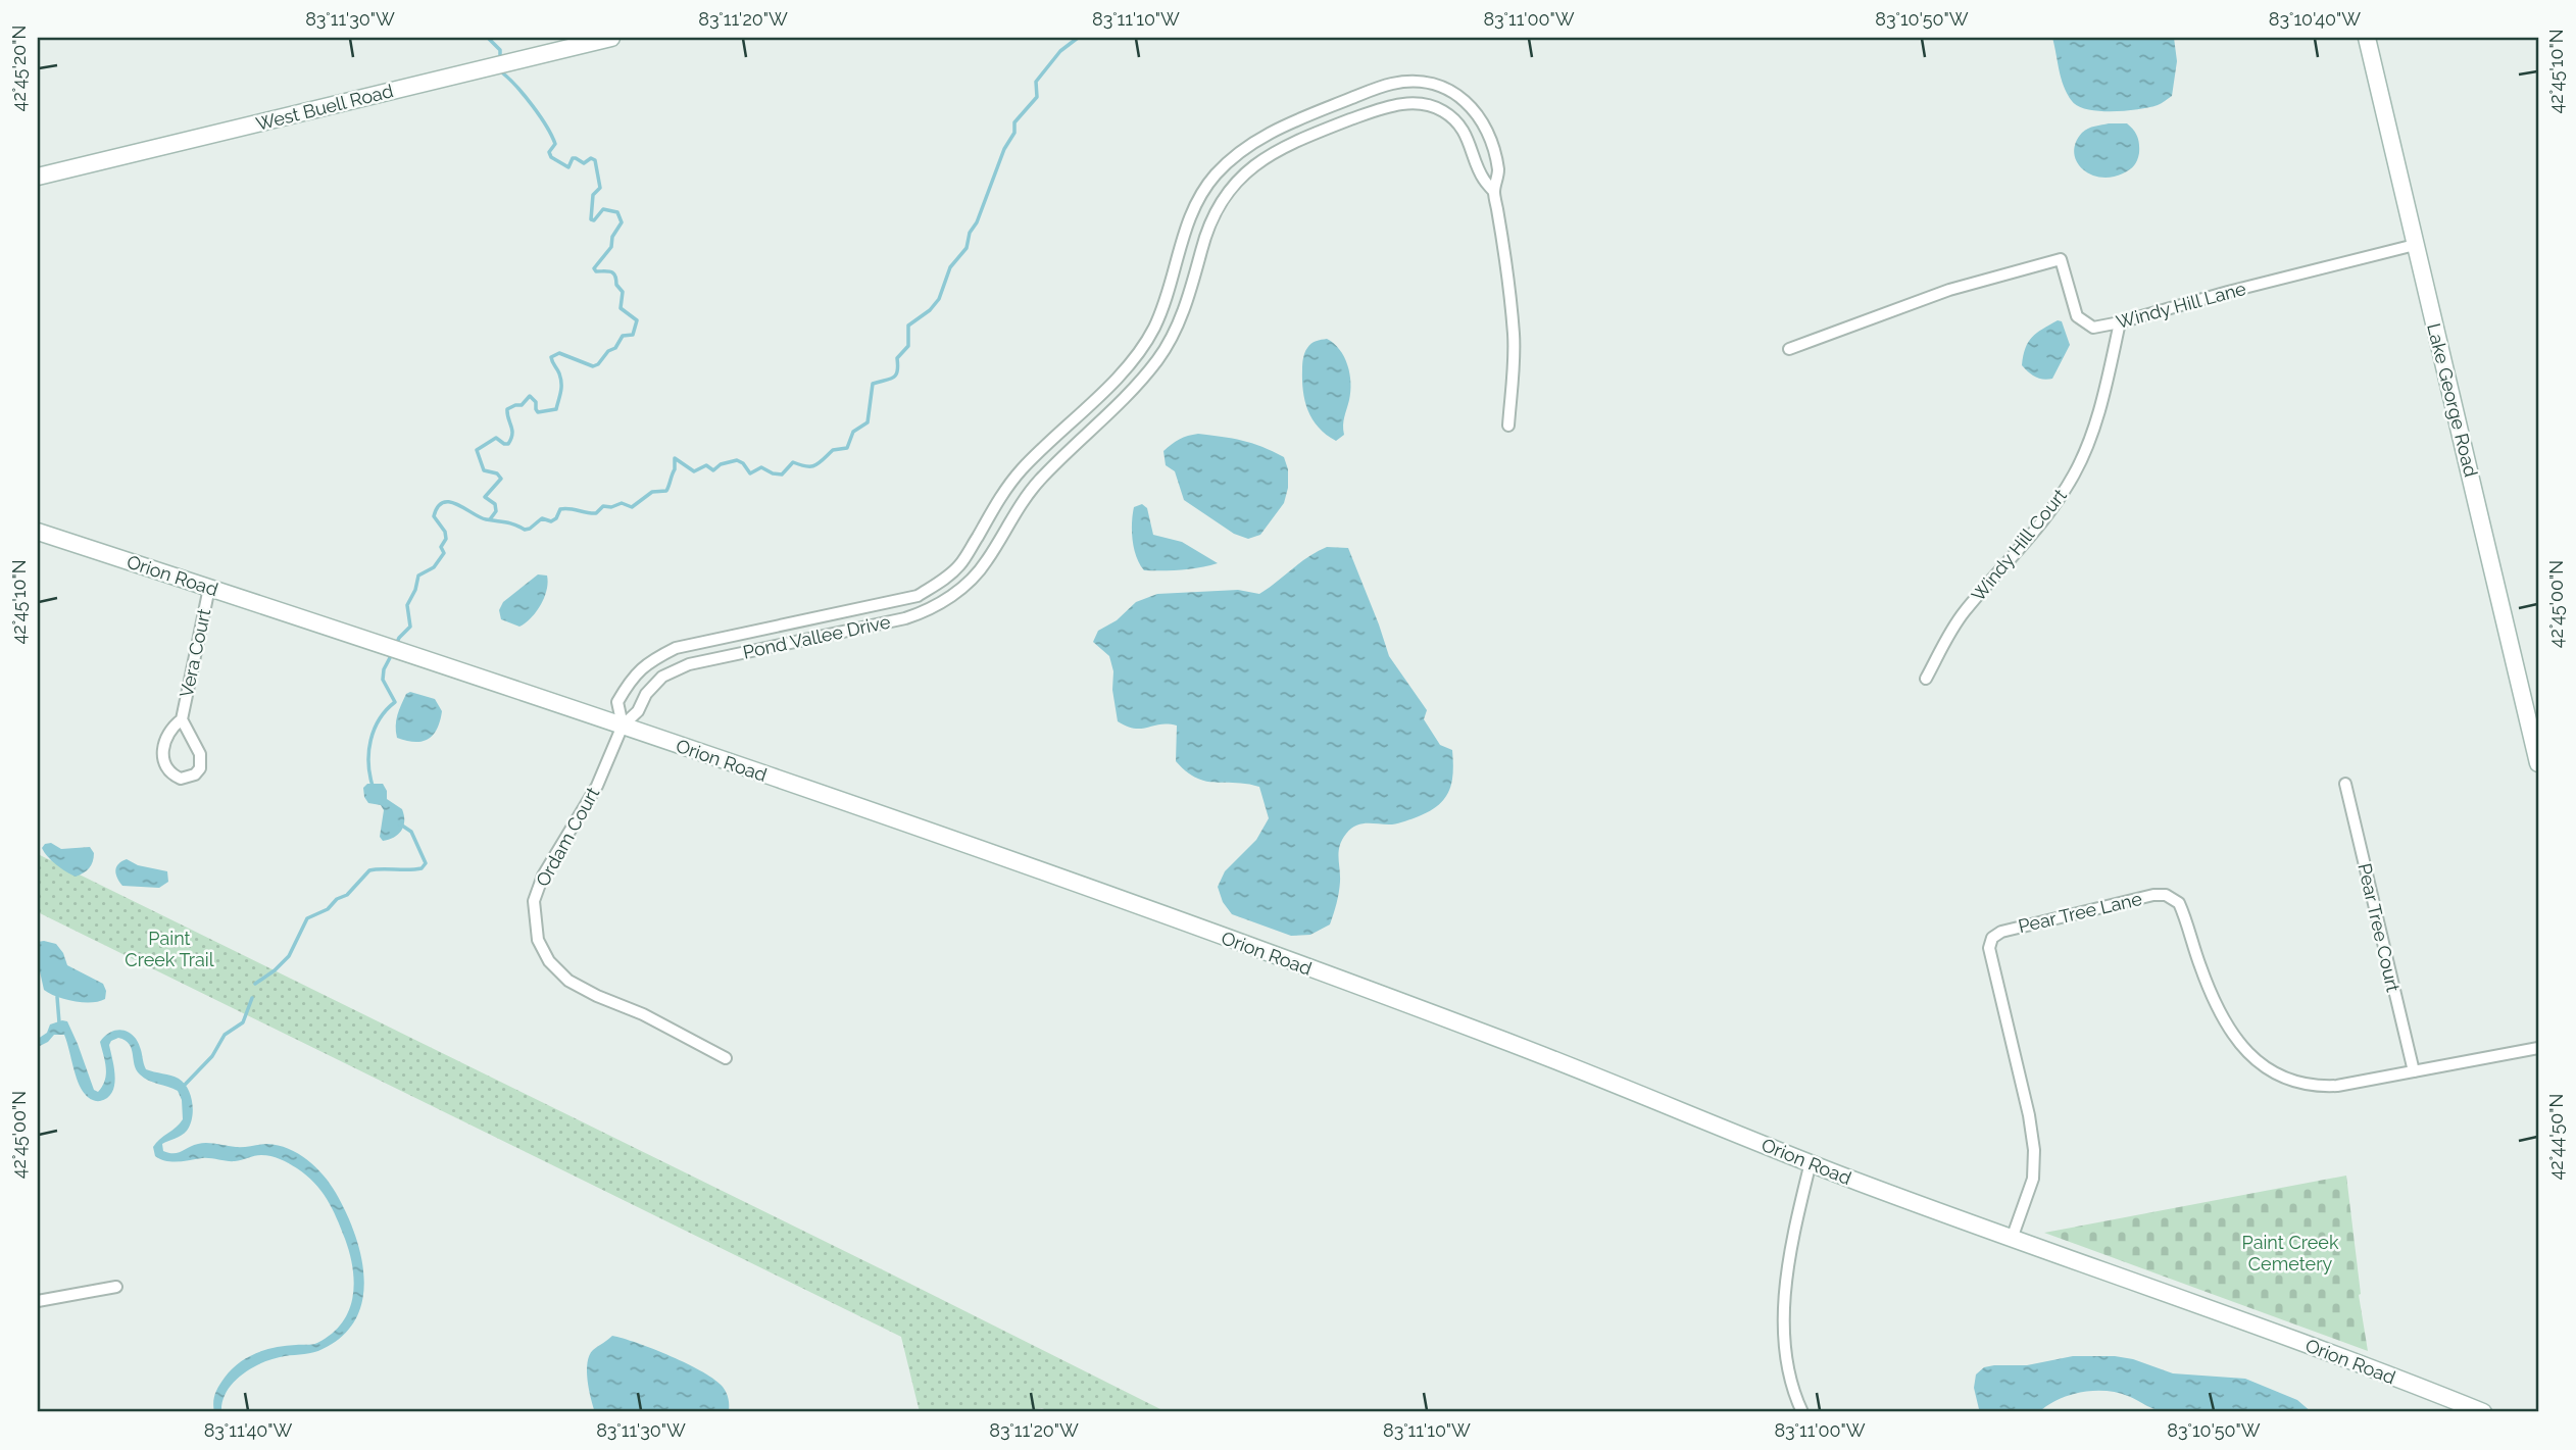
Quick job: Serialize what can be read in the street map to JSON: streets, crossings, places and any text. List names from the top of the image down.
{
  "streets": {
    "main road": ["West Buell Road", "Lake George Road", "Orion Road"],
    "street": [
      "Windy Hill Lane",
      "Windy Hill Court",
      "Pond Vallee Drive",
      "Vera Court",
      "Ordam Court",
      "Pear Tree Lane",
      "Pear Tree Court"
    ]
  },
  "crossings": [
    ["Windy Hill Lane", "Lake George Road"],
    ["Windy Hill Lane", "Windy Hill Court"],
    ["Orion Road", "Pond Vallee Drive"],
    ["Orion Road", "Vera Court"],
    ["Orion Road", "Ordam Court"],
    ["Orion Road", "Pear Tree Lane"],
    ["Pond Vallee Drive", "Ordam Court"],
    ["Pear Tree Lane", "Pear Tree Court"]
  ],
  "parks": ["Paint Creek Trail", "Paint Creek Cemetery"],
  "coordinates": [
    "83°11'30\"W",
    "83°11'20\"W",
    "83°11'10\"W",
    "83°11'00\"W",
    "83°10'50\"W",
    "83°10'40\"W",
    "42°45'20\"N",
    "42°45'10\"N",
    "42°45'00\"N",
    "42°44'50\"N",
    "83°11'40\"W"
  ]
}
